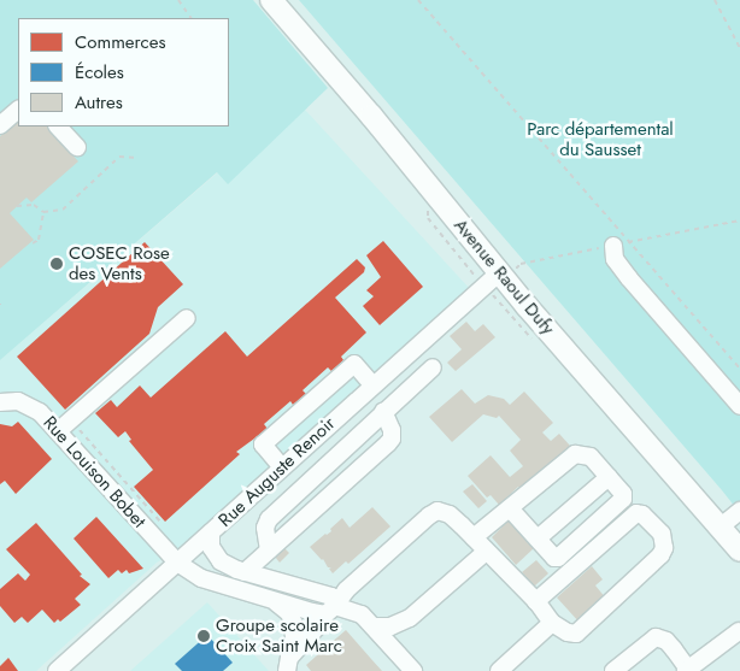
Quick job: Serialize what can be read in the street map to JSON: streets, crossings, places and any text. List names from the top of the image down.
{
  "streets": {
    "main road": ["Avenue Raoul Dufy"],
    "street": ["Rue Louison Bobet", "Rue Auguste Renoir"]
  },
  "crossings": [
    ["Avenue Raoul Dufy", "Rue Auguste Renoir"],
    ["Rue Louison Bobet", "Rue Auguste Renoir"]
  ],
  "parks": ["Parc départemental du Sausset"],
  "places": ["COSEC Rose des Vents", "Groupe scolaire Croix Saint Marc"],
  "legend": ["Commerces", "Écoles", "Autres"]
}
